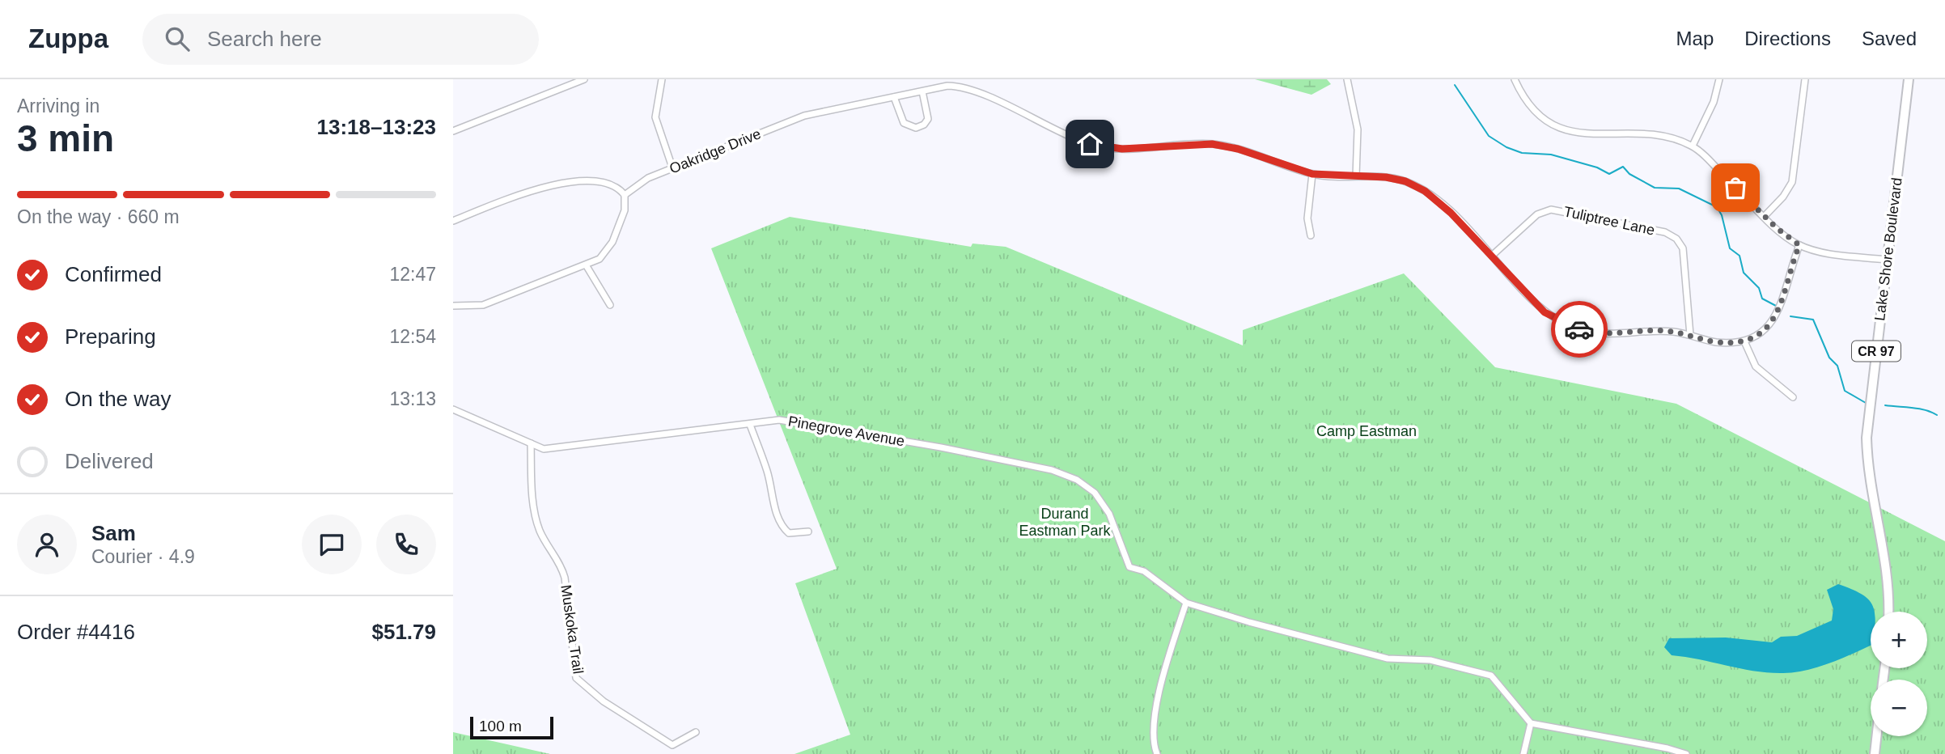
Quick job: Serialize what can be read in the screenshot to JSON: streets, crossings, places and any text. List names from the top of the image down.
{
  "streets": {
    "main road": ["Lake Shore Boulevard", "CR 97"],
    "street": [
      "Oakridge Drive",
      "Tuliptree Lane",
      "Pinegrove Avenue",
      "Muskoka Trail"
    ]
  },
  "crossings": [
    ["Oakridge Drive", "Tuliptree Lane"],
    ["Pinegrove Avenue", "Muskoka Trail"]
  ],
  "parks": ["Camp Eastman", "Durand Eastman Park"],
  "scale_bar": "100 m",
  "page": {
    "header": "Zuppa",
    "search": "Search here",
    "nav": ["Map", "Directions", "Saved"],
    "heading": ["3 min", "Arriving in", "13:18–13:23"],
    "panel": [
      "Sam",
      "Courier · 4.9",
      "Order #4416",
      "$51.79"
    ],
    "bar": "On the way · 660 m",
    "list": [
      ["Confirmed", "12:47"],
      ["Preparing", "12:54"],
      ["On the way", "13:13"],
      "Delivered"
    ],
    "map_buttons": ["+", "−"],
    "scale": "100 m"
  }
}
